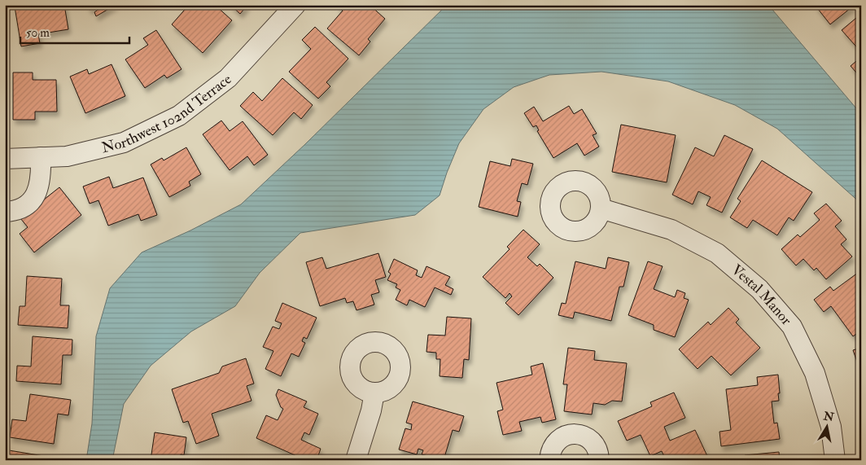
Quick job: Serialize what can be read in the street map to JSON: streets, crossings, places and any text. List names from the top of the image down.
{
  "streets": {
    "street": ["Northwest 102nd Terrace", "Vestal Manor"]
  },
  "scale_bar": "50 m",
  "north": "top"
}
